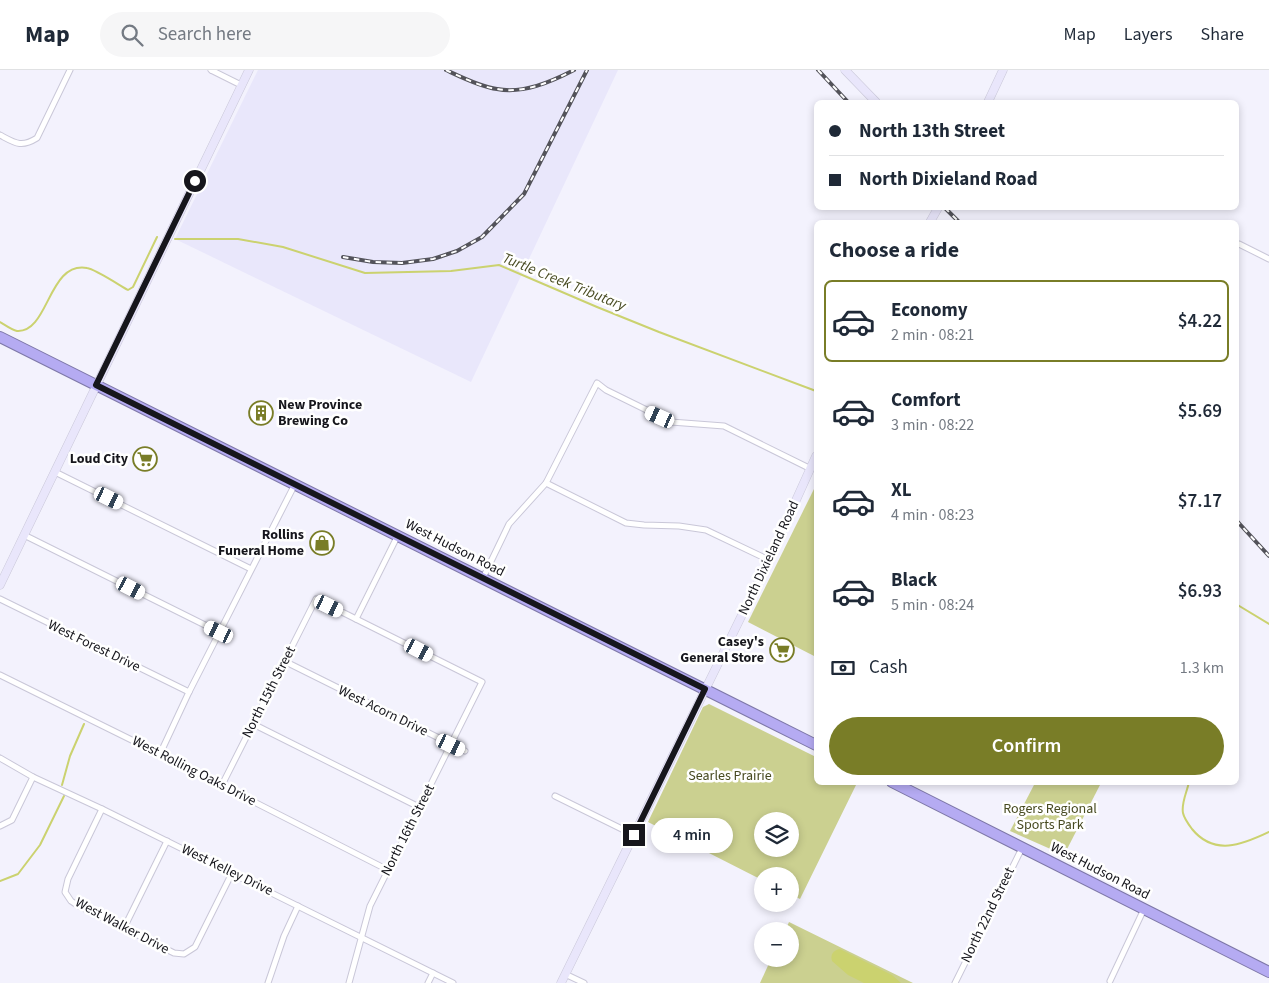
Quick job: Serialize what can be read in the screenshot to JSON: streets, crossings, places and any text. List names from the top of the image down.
{
  "streets": {
    "highway": ["West Hudson Road"],
    "main road": ["North Dixieland Road"],
    "street": [
      "West Forest Drive",
      "North 15th Street",
      "West Acorn Drive",
      "West Rolling Oaks Drive",
      "North 16th Street",
      "West Kelley Drive",
      "North 22nd Street",
      "West Walker Drive"
    ]
  },
  "crossings": [
    ["West Hudson Road", "North Dixieland Road"],
    ["West Hudson Road", "North 22nd Street"],
    ["North 15th Street", "West Acorn Drive"],
    ["North 15th Street", "West Rolling Oaks Drive"],
    ["North 15th Street", "North 16th Street"],
    ["West Acorn Drive", "North 16th Street"],
    ["West Rolling Oaks Drive", "North 16th Street"],
    ["North 16th Street", "West Kelley Drive"],
    ["West Kelley Drive", "West Walker Drive"]
  ],
  "water": ["Turtle Creek Tributary"],
  "parks": ["Searles Prairie", "Rogers Regional Sports Park"],
  "places": {
    "building": ["New Province Brewing Co"],
    "supermarket": ["Loud City", "Casey's General Store"],
    "shop": ["Rollins Funeral Home"]
  },
  "page": {
    "header": "Map",
    "search": "Search here",
    "nav": ["Map", "Layers", "Share"],
    "banner": ["North 13th Street", "North Dixieland Road"],
    "heading": "Choose a ride",
    "list": [
      {
        "name": "Economy",
        "note": "2 min · 08:21",
        "value": "$4.22"
      },
      {
        "name": "Comfort",
        "note": "3 min · 08:22",
        "value": "$5.69"
      },
      {
        "name": "XL",
        "note": "4 min · 08:23",
        "value": "$7.17"
      },
      {
        "name": "Black",
        "note": "5 min · 08:24",
        "value": "$6.93"
      }
    ],
    "pay": ["Cash", "1.3 km"],
    "buttons": "Confirm",
    "map_buttons": ["+", "−"],
    "bubble": "4 min"
  }
}
